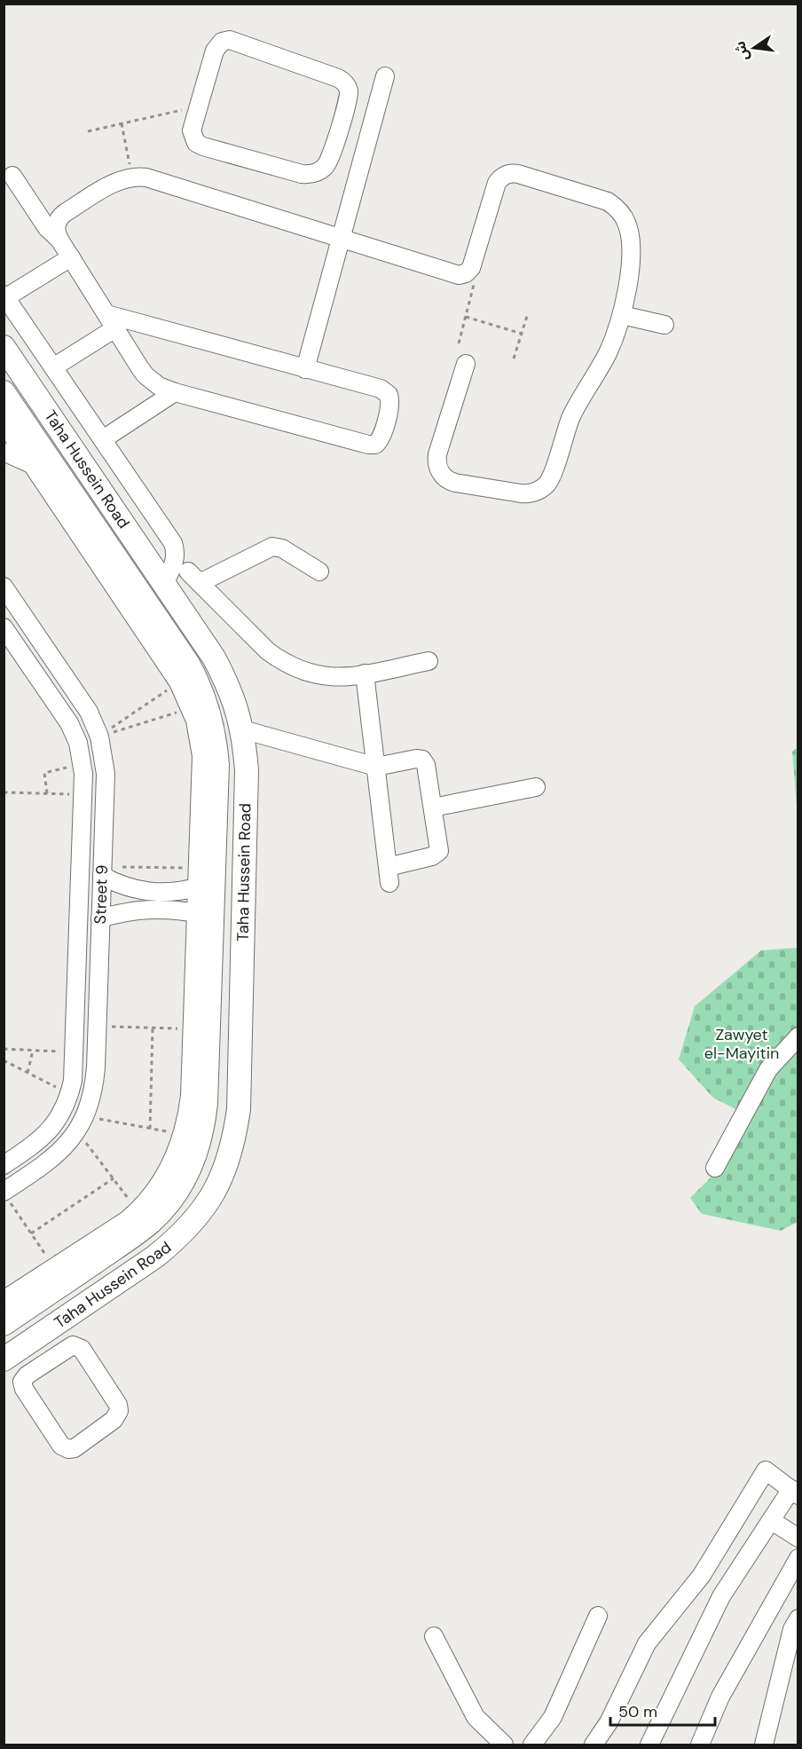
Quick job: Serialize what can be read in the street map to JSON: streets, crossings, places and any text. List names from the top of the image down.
{
  "streets": {
    "main road": ["Taha Hussein Road"],
    "street": ["Street 9"]
  },
  "parks": ["Zawyet el-Mayitin"],
  "scale_bar": "50 m",
  "north": "left"
}
